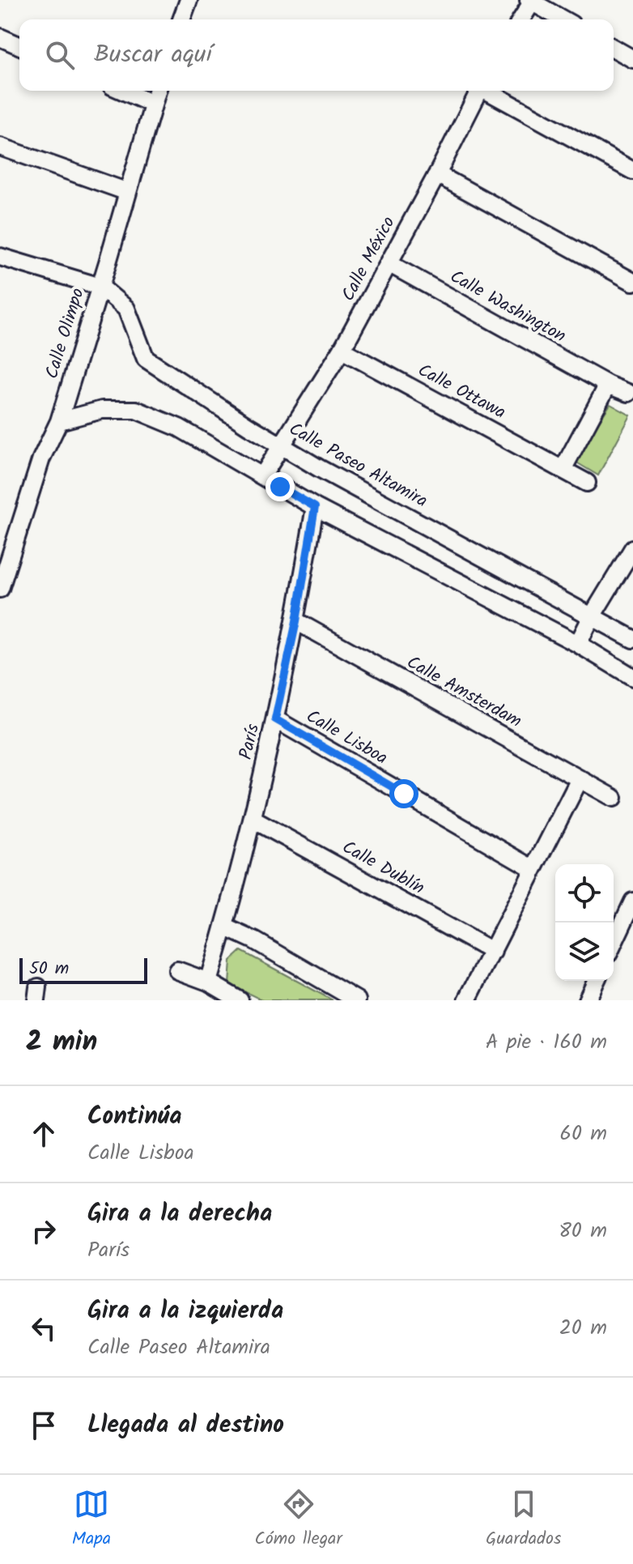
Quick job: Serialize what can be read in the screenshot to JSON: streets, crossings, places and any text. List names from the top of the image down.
{
  "streets": {
    "street": [
      "Calle México",
      "Calle Washington",
      "Calle Olimpo",
      "Calle Ottawa",
      "Calle Paseo Altamira",
      "Calle Amsterdam",
      "Calle Lisboa",
      "París",
      "Calle Dublín"
    ]
  },
  "crossings": [
    ["Calle México", "Calle Washington"],
    ["Calle México", "Calle Ottawa"],
    ["Calle México", "Calle Paseo Altamira"],
    ["Calle Olimpo", "Calle Paseo Altamira"],
    ["Calle Amsterdam", "París"],
    ["Calle Lisboa", "París"],
    ["París", "Calle Dublín"]
  ],
  "scale_bar": "50 m",
  "page": {
    "search": "Buscar aquí",
    "scale": "50 m",
    "heading": ["2 min", "A pie · 160 m"],
    "list": [
      ["Continúa", "Calle Lisboa", "60 m"],
      ["Gira a la derecha", "París", "80 m"],
      ["Gira a la izquierda", "Calle Paseo Altamira", "20 m"],
      "Llegada al destino"
    ],
    "nav": ["Mapa", "Cómo llegar", "Guardados"]
  }
}
